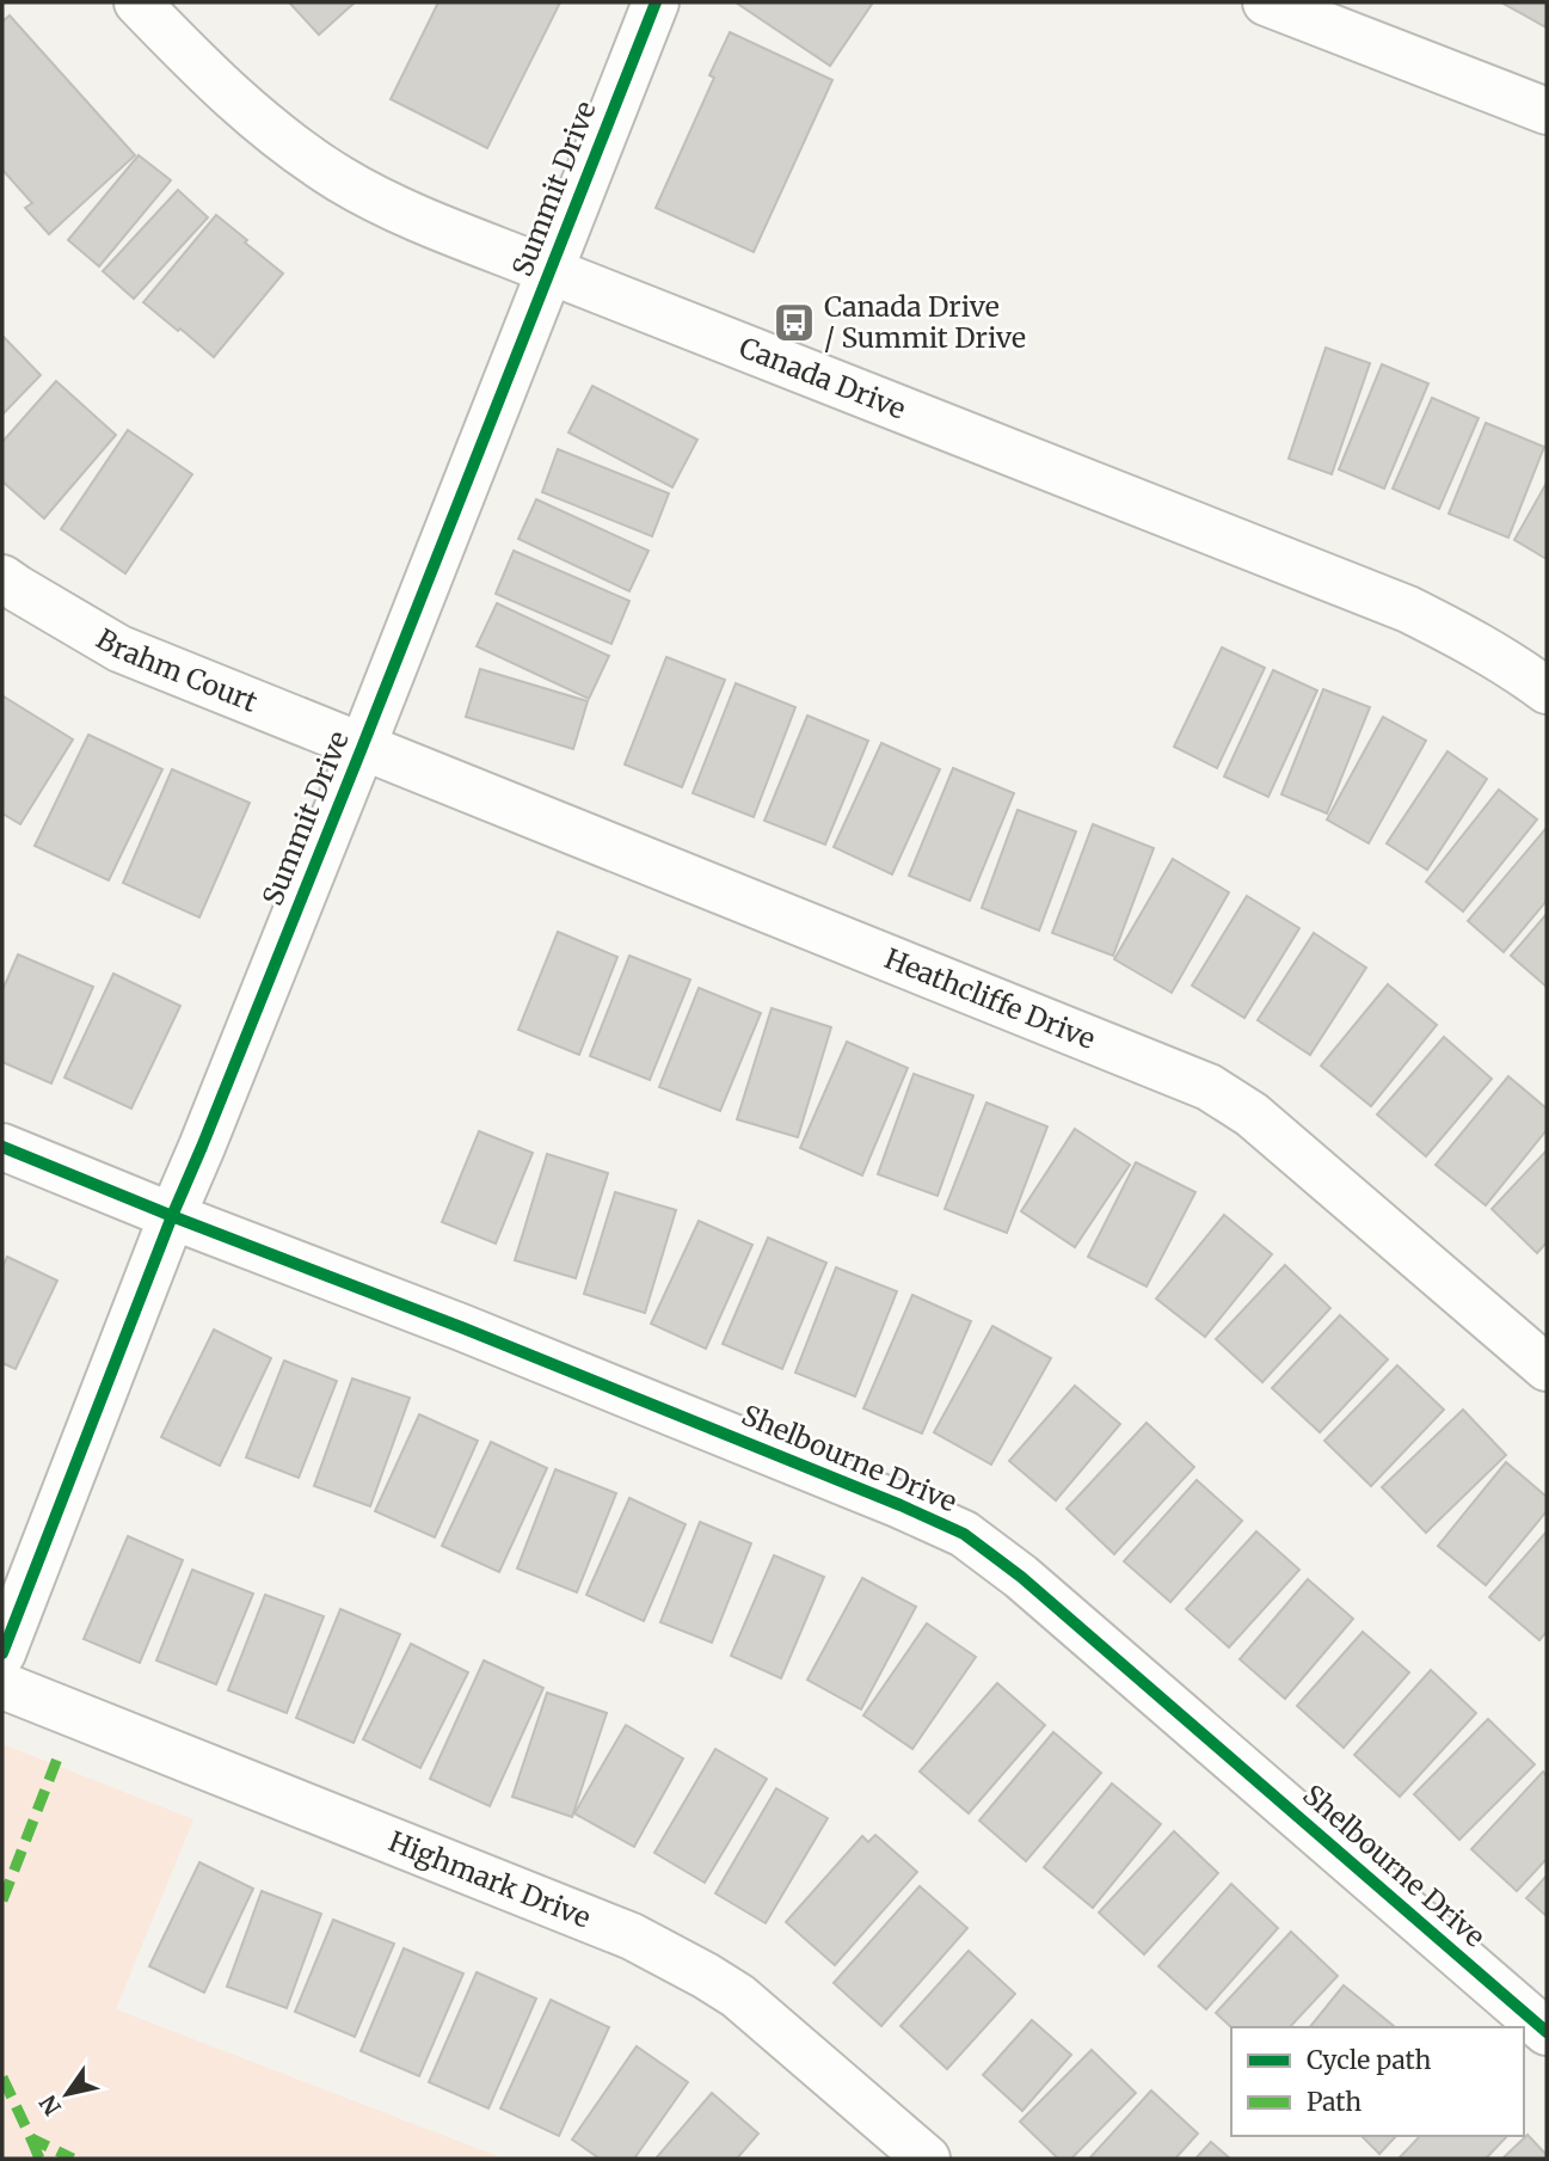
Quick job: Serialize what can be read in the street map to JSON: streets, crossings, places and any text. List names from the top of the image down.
{
  "streets": {
    "street": [
      "Summit Drive",
      "Canada Drive",
      "Brahm Court",
      "Heathcliffe Drive",
      "Shelbourne Drive",
      "Highmark Drive"
    ]
  },
  "crossings": [
    ["Summit Drive", "Canada Drive"],
    ["Summit Drive", "Brahm Court"],
    ["Summit Drive", "Heathcliffe Drive"],
    ["Summit Drive", "Shelbourne Drive"],
    ["Brahm Court", "Heathcliffe Drive"]
  ],
  "places": {
    "bus stop": ["Canada Drive / Summit Drive"]
  },
  "legend": ["Cycle path", "Path"],
  "north": "bottom left"
}
